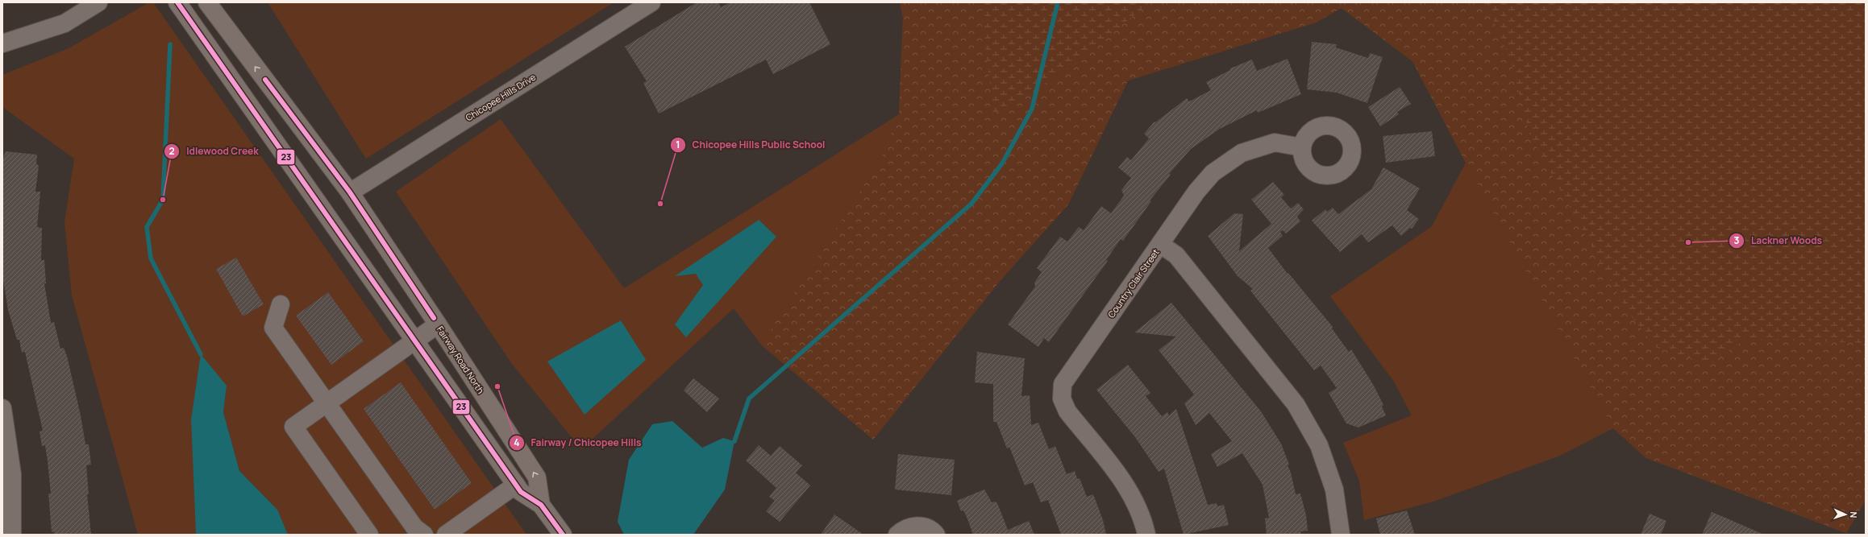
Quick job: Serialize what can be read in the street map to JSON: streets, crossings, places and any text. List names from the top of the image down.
{
  "streets": {
    "main road": ["Fairway Road North"],
    "street": ["Chicopee Hills Drive", "Country Clair Street"]
  },
  "crossings": [
    ["Chicopee Hills Drive", "Fairway Road North"]
  ],
  "places": [
    "Idlewood Creek",
    "Chicopee Hills Public School",
    "Lackner Woods",
    "Fairway / Chicopee Hills"
  ],
  "lines": ["transit line 23"],
  "north": "right"
}
